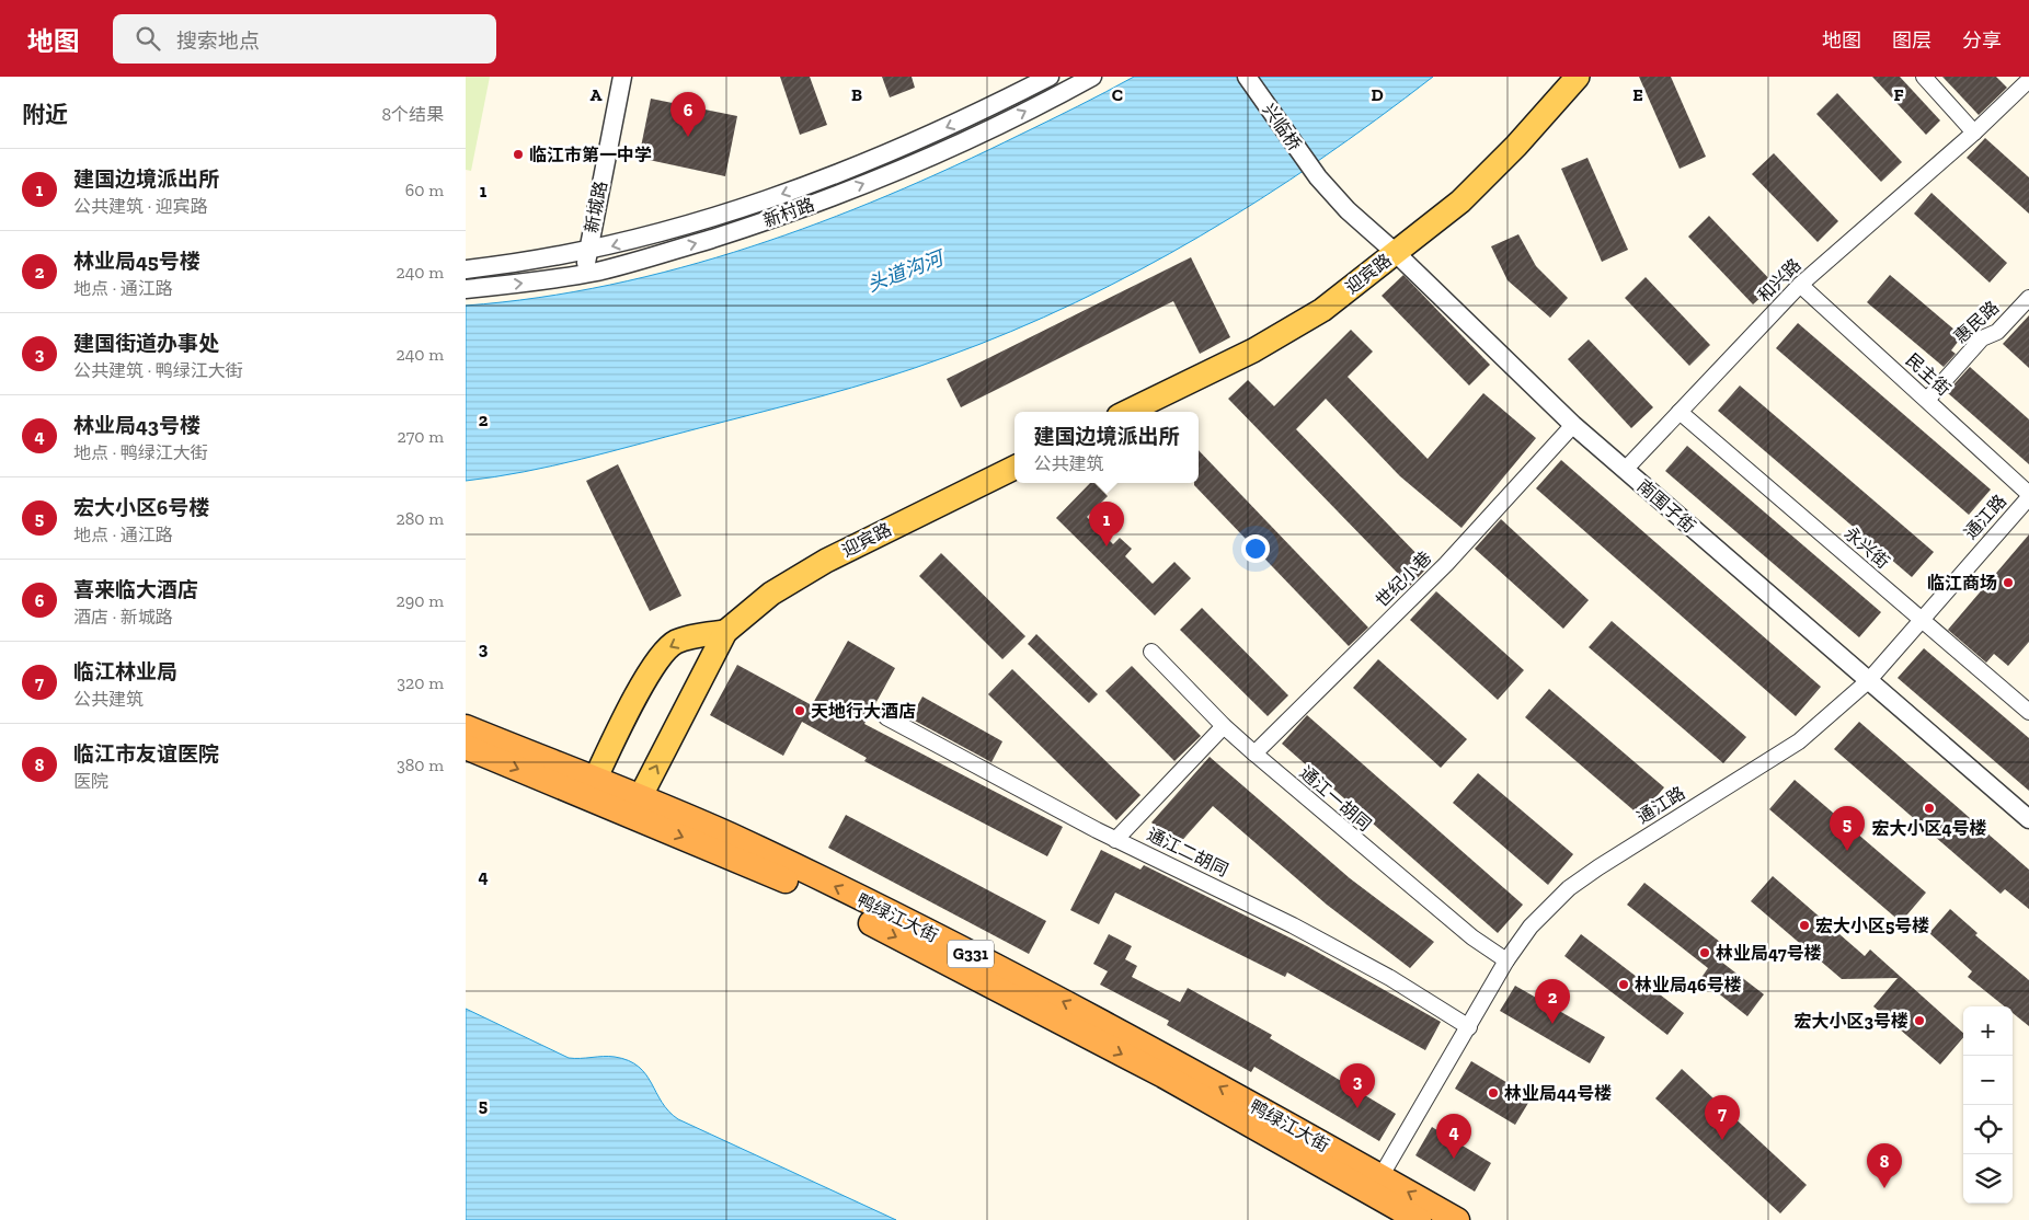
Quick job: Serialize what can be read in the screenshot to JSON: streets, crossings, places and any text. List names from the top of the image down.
{
  "streets": {
    "highway": ["鸭绿江大街", "G331"],
    "main road": ["迎宾路"],
    "street": [
      "兴临桥",
      "新城路",
      "新村路",
      "和兴路",
      "惠民路",
      "民主街",
      "南围子街",
      "通江路",
      "永兴街",
      "世纪小巷",
      "通江一胡同",
      "通江二胡同"
    ]
  },
  "crossings": [
    ["兴临桥", "南围子街"],
    ["新城路", "新村路"],
    ["迎宾路", "南围子街"],
    ["迎宾路", "鸭绿江大街"],
    ["和兴路", "民主街"],
    ["和兴路", "南围子街"],
    ["和兴路", "永兴街"],
    ["惠民路", "民主街"],
    ["民主街", "通江路"],
    ["南围子街", "通江路"],
    ["南围子街", "世纪小巷"],
    ["通江路", "永兴街"],
    ["通江路", "通江一胡同"],
    ["通江路", "通江二胡同"],
    ["通江路", "鸭绿江大街"],
    ["世纪小巷", "通江一胡同"]
  ],
  "water": ["头道沟河"],
  "places": [
    "临江市第一中学",
    "临江商场",
    "天地行大酒店",
    "宏大小区4号楼",
    "宏大小区5号楼",
    "林业局47号楼",
    "林业局46号楼",
    "宏大小区3号楼",
    "林业局44号楼"
  ],
  "page": {
    "header": "地图",
    "search": "搜索地点",
    "nav": ["地图", "图层", "分享"],
    "heading": ["附近", "8个结果"],
    "pins": [
      "6",
      "1",
      "5",
      "2",
      "3",
      "7",
      "4",
      "8"
    ],
    "list": [
      {
        "mark": "1",
        "name": "建国边境派出所",
        "note": "公共建筑 · 迎宾路",
        "value": "60 m"
      },
      {
        "mark": "2",
        "name": "林业局45号楼",
        "note": "地点 · 通江路",
        "value": "240 m"
      },
      {
        "mark": "3",
        "name": "建国街道办事处",
        "note": "公共建筑 · 鸭绿江大街",
        "value": "240 m"
      },
      {
        "mark": "4",
        "name": "林业局43号楼",
        "note": "地点 · 鸭绿江大街",
        "value": "270 m"
      },
      {
        "mark": "5",
        "name": "宏大小区6号楼",
        "note": "地点 · 通江路",
        "value": "280 m"
      },
      {
        "mark": "6",
        "name": "喜来临大酒店",
        "note": "酒店 · 新城路",
        "value": "290 m"
      },
      {
        "mark": "7",
        "name": "临江林业局",
        "note": "公共建筑",
        "value": "320 m"
      },
      {
        "mark": "8",
        "name": "临江市友谊医院",
        "note": "医院",
        "value": "380 m"
      }
    ],
    "popup": ["建国边境派出所", "公共建筑"],
    "map_buttons": ["+", "−"]
  },
  "grid": {
    "columns": [
      "A",
      "B",
      "C",
      "D",
      "E",
      "F"
    ],
    "rows": [
      "1",
      "2",
      "3",
      "4",
      "5"
    ]
  }
}
